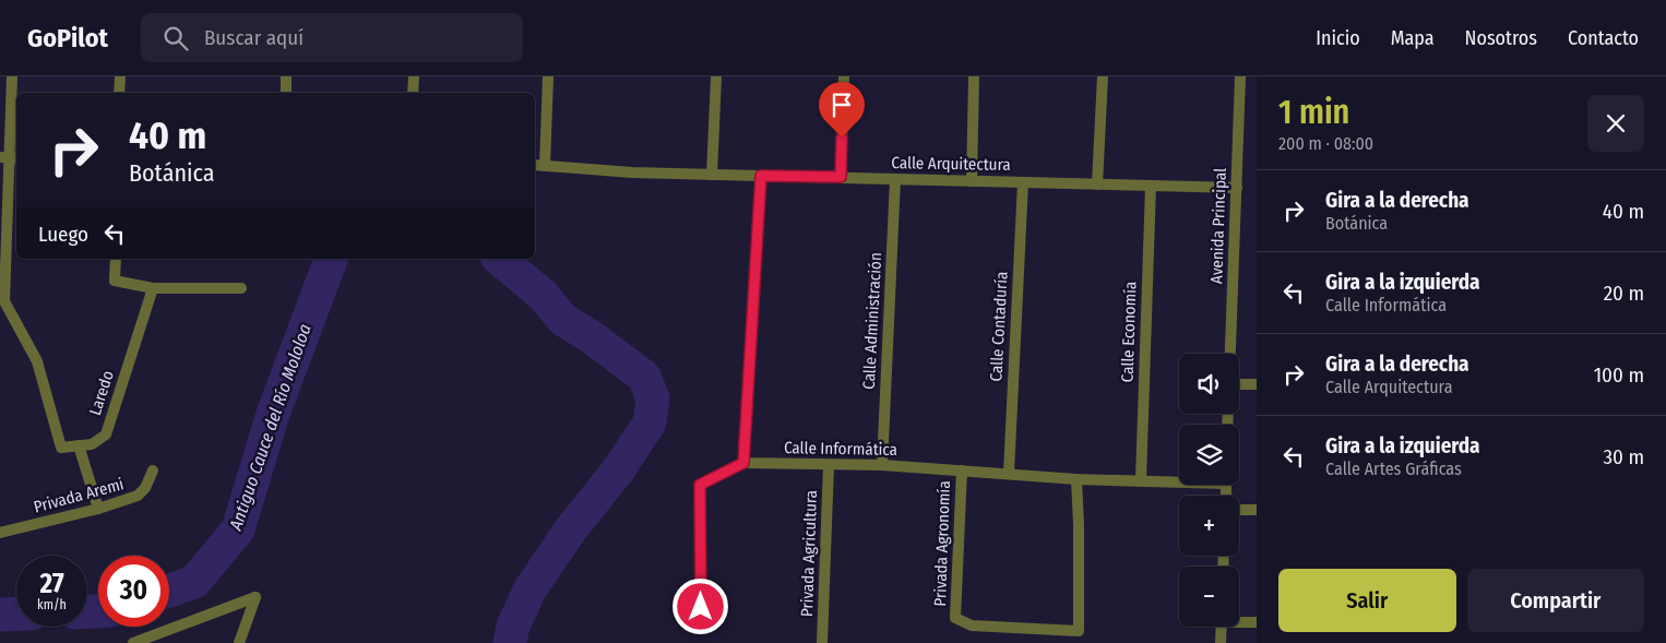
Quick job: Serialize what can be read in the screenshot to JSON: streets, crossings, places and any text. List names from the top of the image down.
{
  "streets": {
    "street": [
      "Calle Arquitectura",
      "Avenida Principal",
      "Calle Administración",
      "Calle Contaduría",
      "Calle Economía",
      "Laredo",
      "Calle Informática",
      "Privada Aremi",
      "Privada Agronomía",
      "Privada Agricultura"
    ]
  },
  "crossings": [
    ["Calle Arquitectura", "Avenida Principal"],
    ["Calle Arquitectura", "Calle Administración"],
    ["Calle Arquitectura", "Calle Contaduría"],
    ["Calle Arquitectura", "Calle Economía"],
    ["Calle Administración", "Calle Informática"],
    ["Calle Contaduría", "Calle Informática"],
    ["Calle Economía", "Calle Informática"],
    ["Calle Informática", "Privada Agronomía"],
    ["Calle Informática", "Privada Agricultura"]
  ],
  "water": ["Antiguo Cauce del Río Mololoa"],
  "page": {
    "header": "GoPilot",
    "search": "Buscar aquí",
    "nav": [
      "Inicio",
      "Mapa",
      "Nosotros",
      "Contacto"
    ],
    "heading": ["1 min", "200 m · 08:00"],
    "turn": ["40 m", "Botánica"],
    "list": [
      {
        "name": "Gira a la derecha",
        "note": "Botánica",
        "value": "40 m"
      },
      {
        "name": "Gira a la izquierda",
        "note": "Calle Informática",
        "value": "20 m"
      },
      {
        "name": "Gira a la derecha",
        "note": "Calle Arquitectura",
        "value": "100 m"
      },
      {
        "name": "Gira a la izquierda",
        "note": "Calle Artes Gráficas",
        "value": "30 m"
      }
    ],
    "then": "Luego",
    "map_buttons": ["+", "−"],
    "speed": "27 km/h",
    "limit": "30",
    "buttons": ["Salir", "Compartir"]
  }
}
